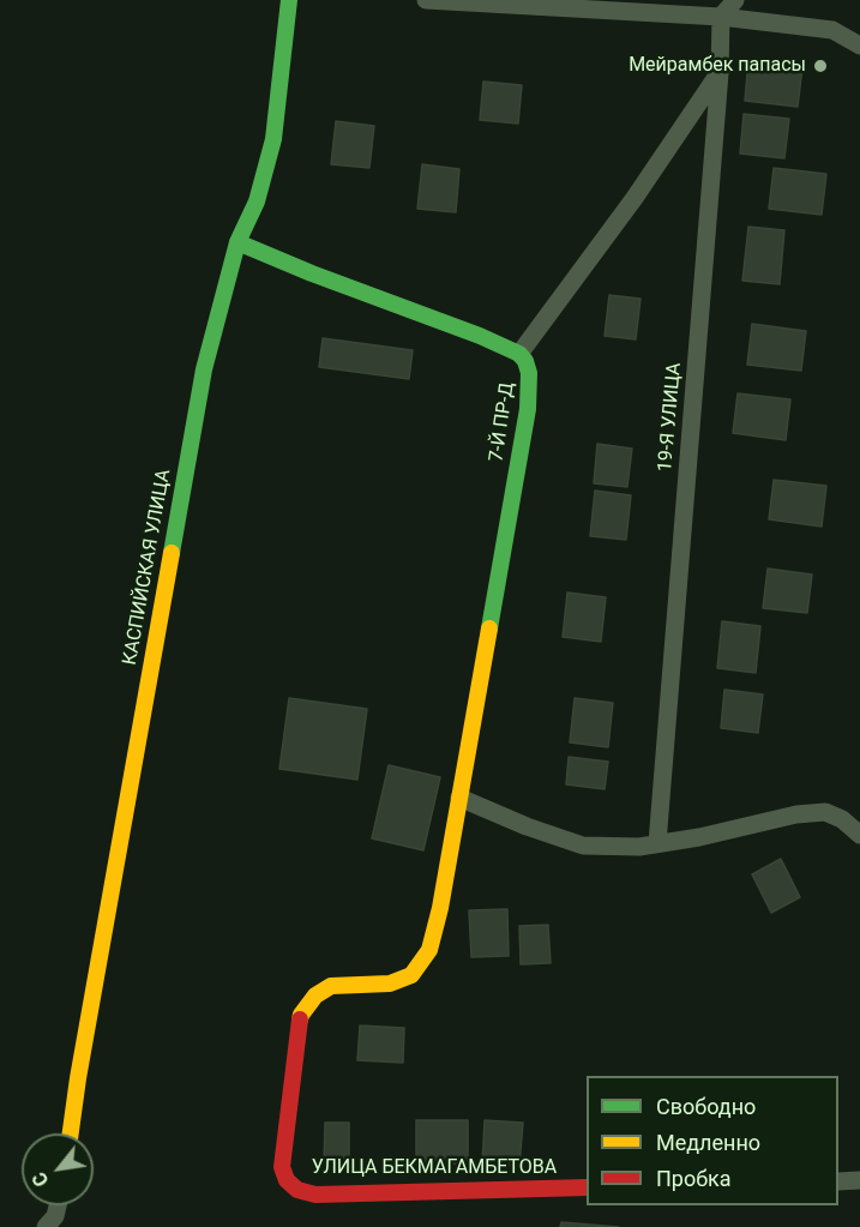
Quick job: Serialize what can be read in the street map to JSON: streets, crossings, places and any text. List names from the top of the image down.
{
  "streets": {
    "street": [
      "19-Я УЛИЦА",
      "7-Й ПР-Д",
      "КАСПИЙСКАЯ УЛИЦА",
      "УЛИЦА БЕКМАГАМБЕТОВА"
    ]
  },
  "crossings": [
    ["7-Й ПР-Д", "КАСПИЙСКАЯ УЛИЦА"],
    ["7-Й ПР-Д", "УЛИЦА БЕКМАГАМБЕТОВА"]
  ],
  "places": ["Мейрамбек папасы"],
  "legend": ["Свободно", "Медленно", "Пробка"],
  "north": "bottom left"
}
